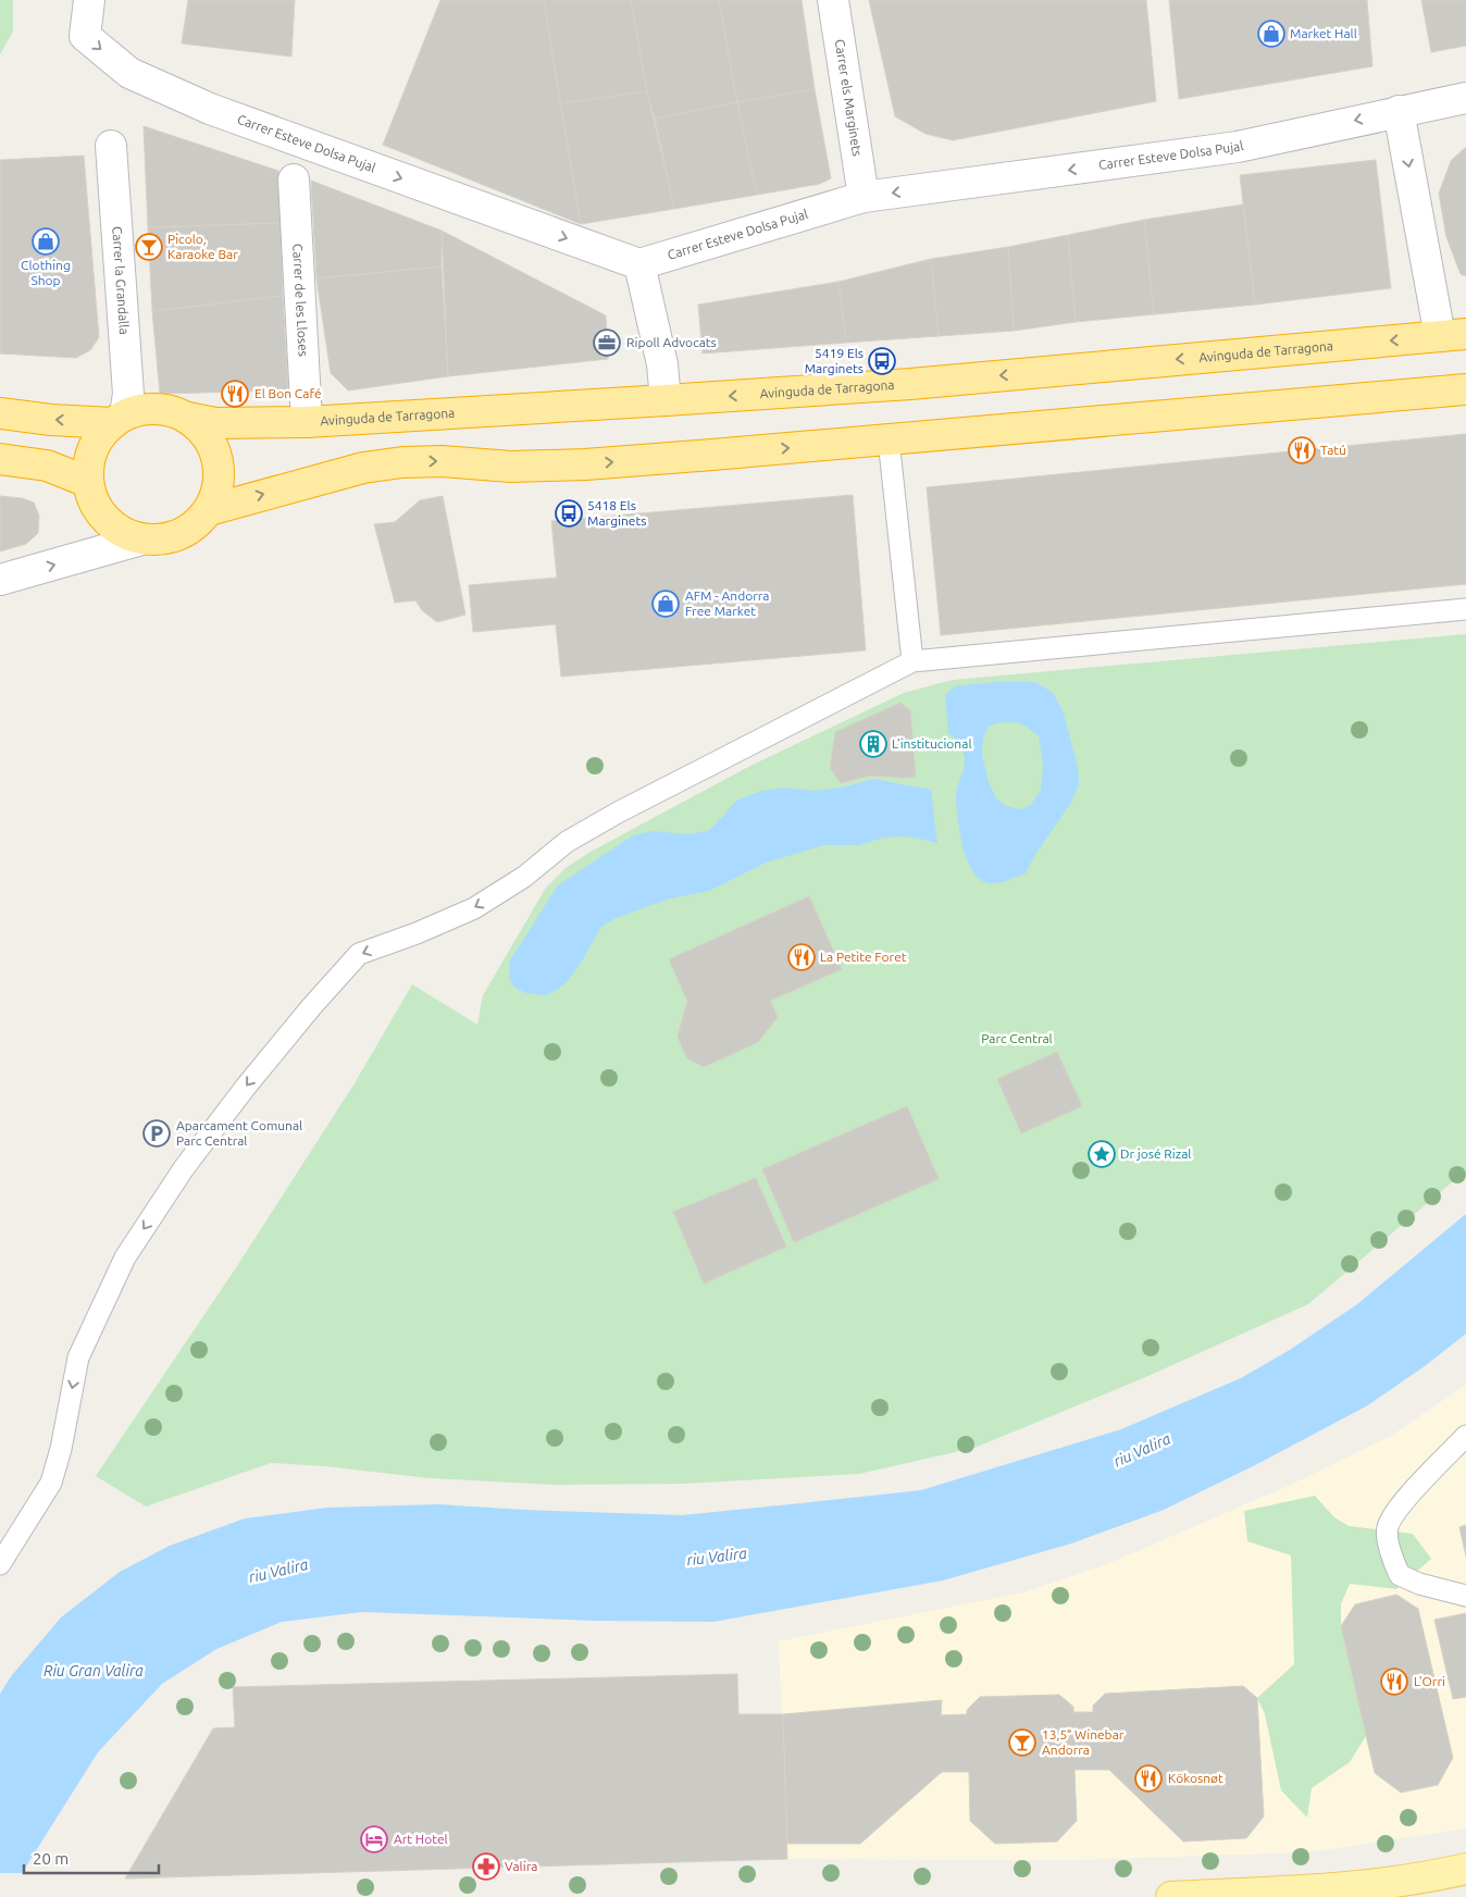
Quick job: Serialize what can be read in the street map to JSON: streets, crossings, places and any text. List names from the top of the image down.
{
  "streets": {
    "highway": ["Avinguda de Tarragona"],
    "street": [
      "Carrer els Marginets",
      "Carrer Esteve Dolsa Pujal",
      "Carrer la Grandalla",
      "Carrer de les Lloses"
    ]
  },
  "crossings": [
    ["Carrer els Marginets", "Carrer Esteve Dolsa Pujal"],
    ["Carrer la Grandalla", "Avinguda de Tarragona"],
    ["Carrer de les Lloses", "Avinguda de Tarragona"]
  ],
  "water": ["riu Valira", "Riu Gran Valira"],
  "parks": ["Parc Central"],
  "places": {
    "shop": ["Market Hall", "Clothing Shop", "AFM - Andorra Free Market"],
    "bar": ["Picolo, Karaoke Bar", "13,5° Winebar Andorra"],
    "office": ["Ripoll Advocats"],
    "bus stop": ["5419 Els Marginets", "5418 Els Marginets"],
    "restaurant": [
      "El Bon Café",
      "Tatú",
      "La Petite Foret",
      "L'Orri",
      "Kökosnøt"
    ],
    "building": ["L’institucional"],
    "parking": ["Aparcament Comunal Parc Central"],
    "place": ["Dr josé Rizal"],
    "hotel": ["Art Hotel"],
    "pharmacy": ["Valira"]
  },
  "scale_bar": "20 m"
}
